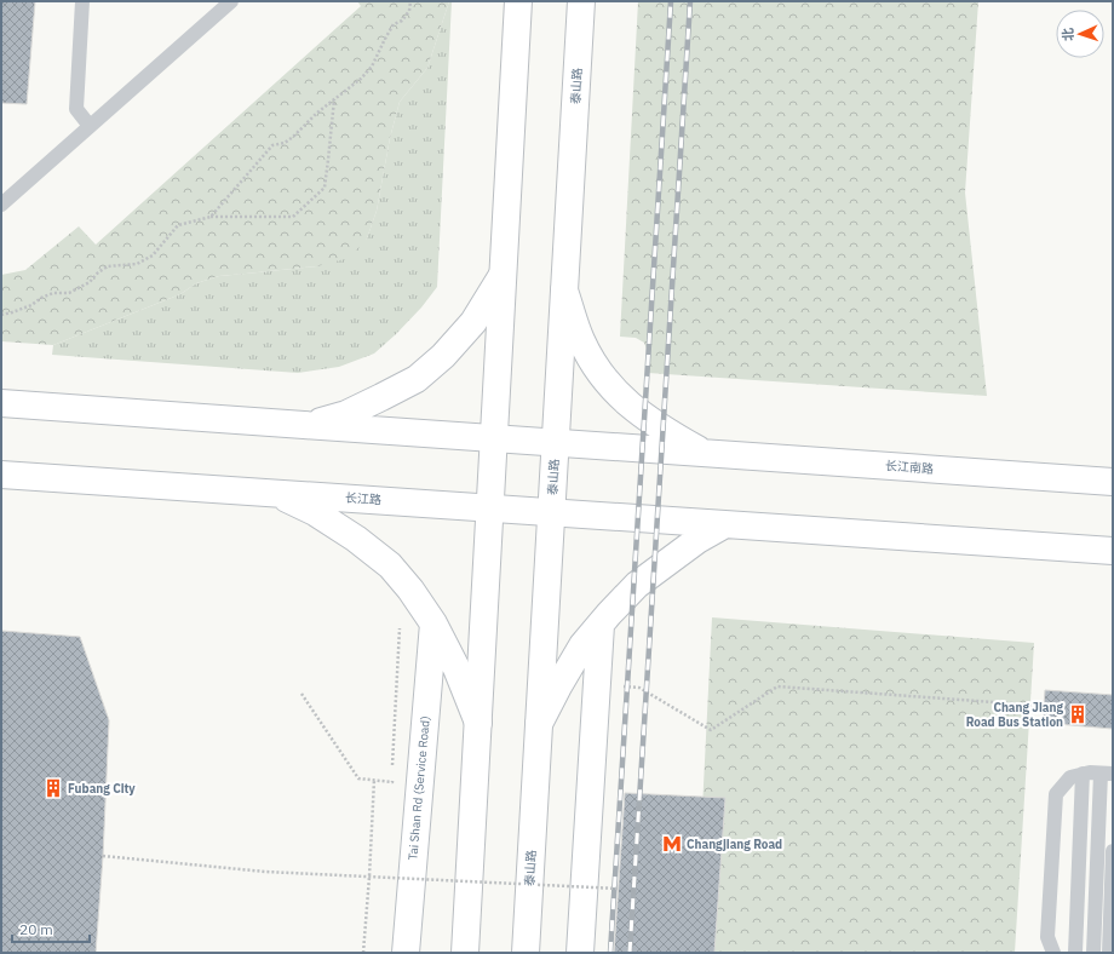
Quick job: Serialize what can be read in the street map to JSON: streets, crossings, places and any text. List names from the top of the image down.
{
  "streets": {
    "main road": [
      "泰山路",
      "长江南路",
      "长江路",
      "Tai Shan Rd (Service Road)"
    ]
  },
  "crossings": [
    ["泰山路", "长江路"]
  ],
  "places": {
    "building": ["Chang Jiang Road Bus Station", "Fubang City"],
    "metro station": ["Changjiang Road"]
  },
  "scale_bar": "20 m",
  "north": "left"
}
